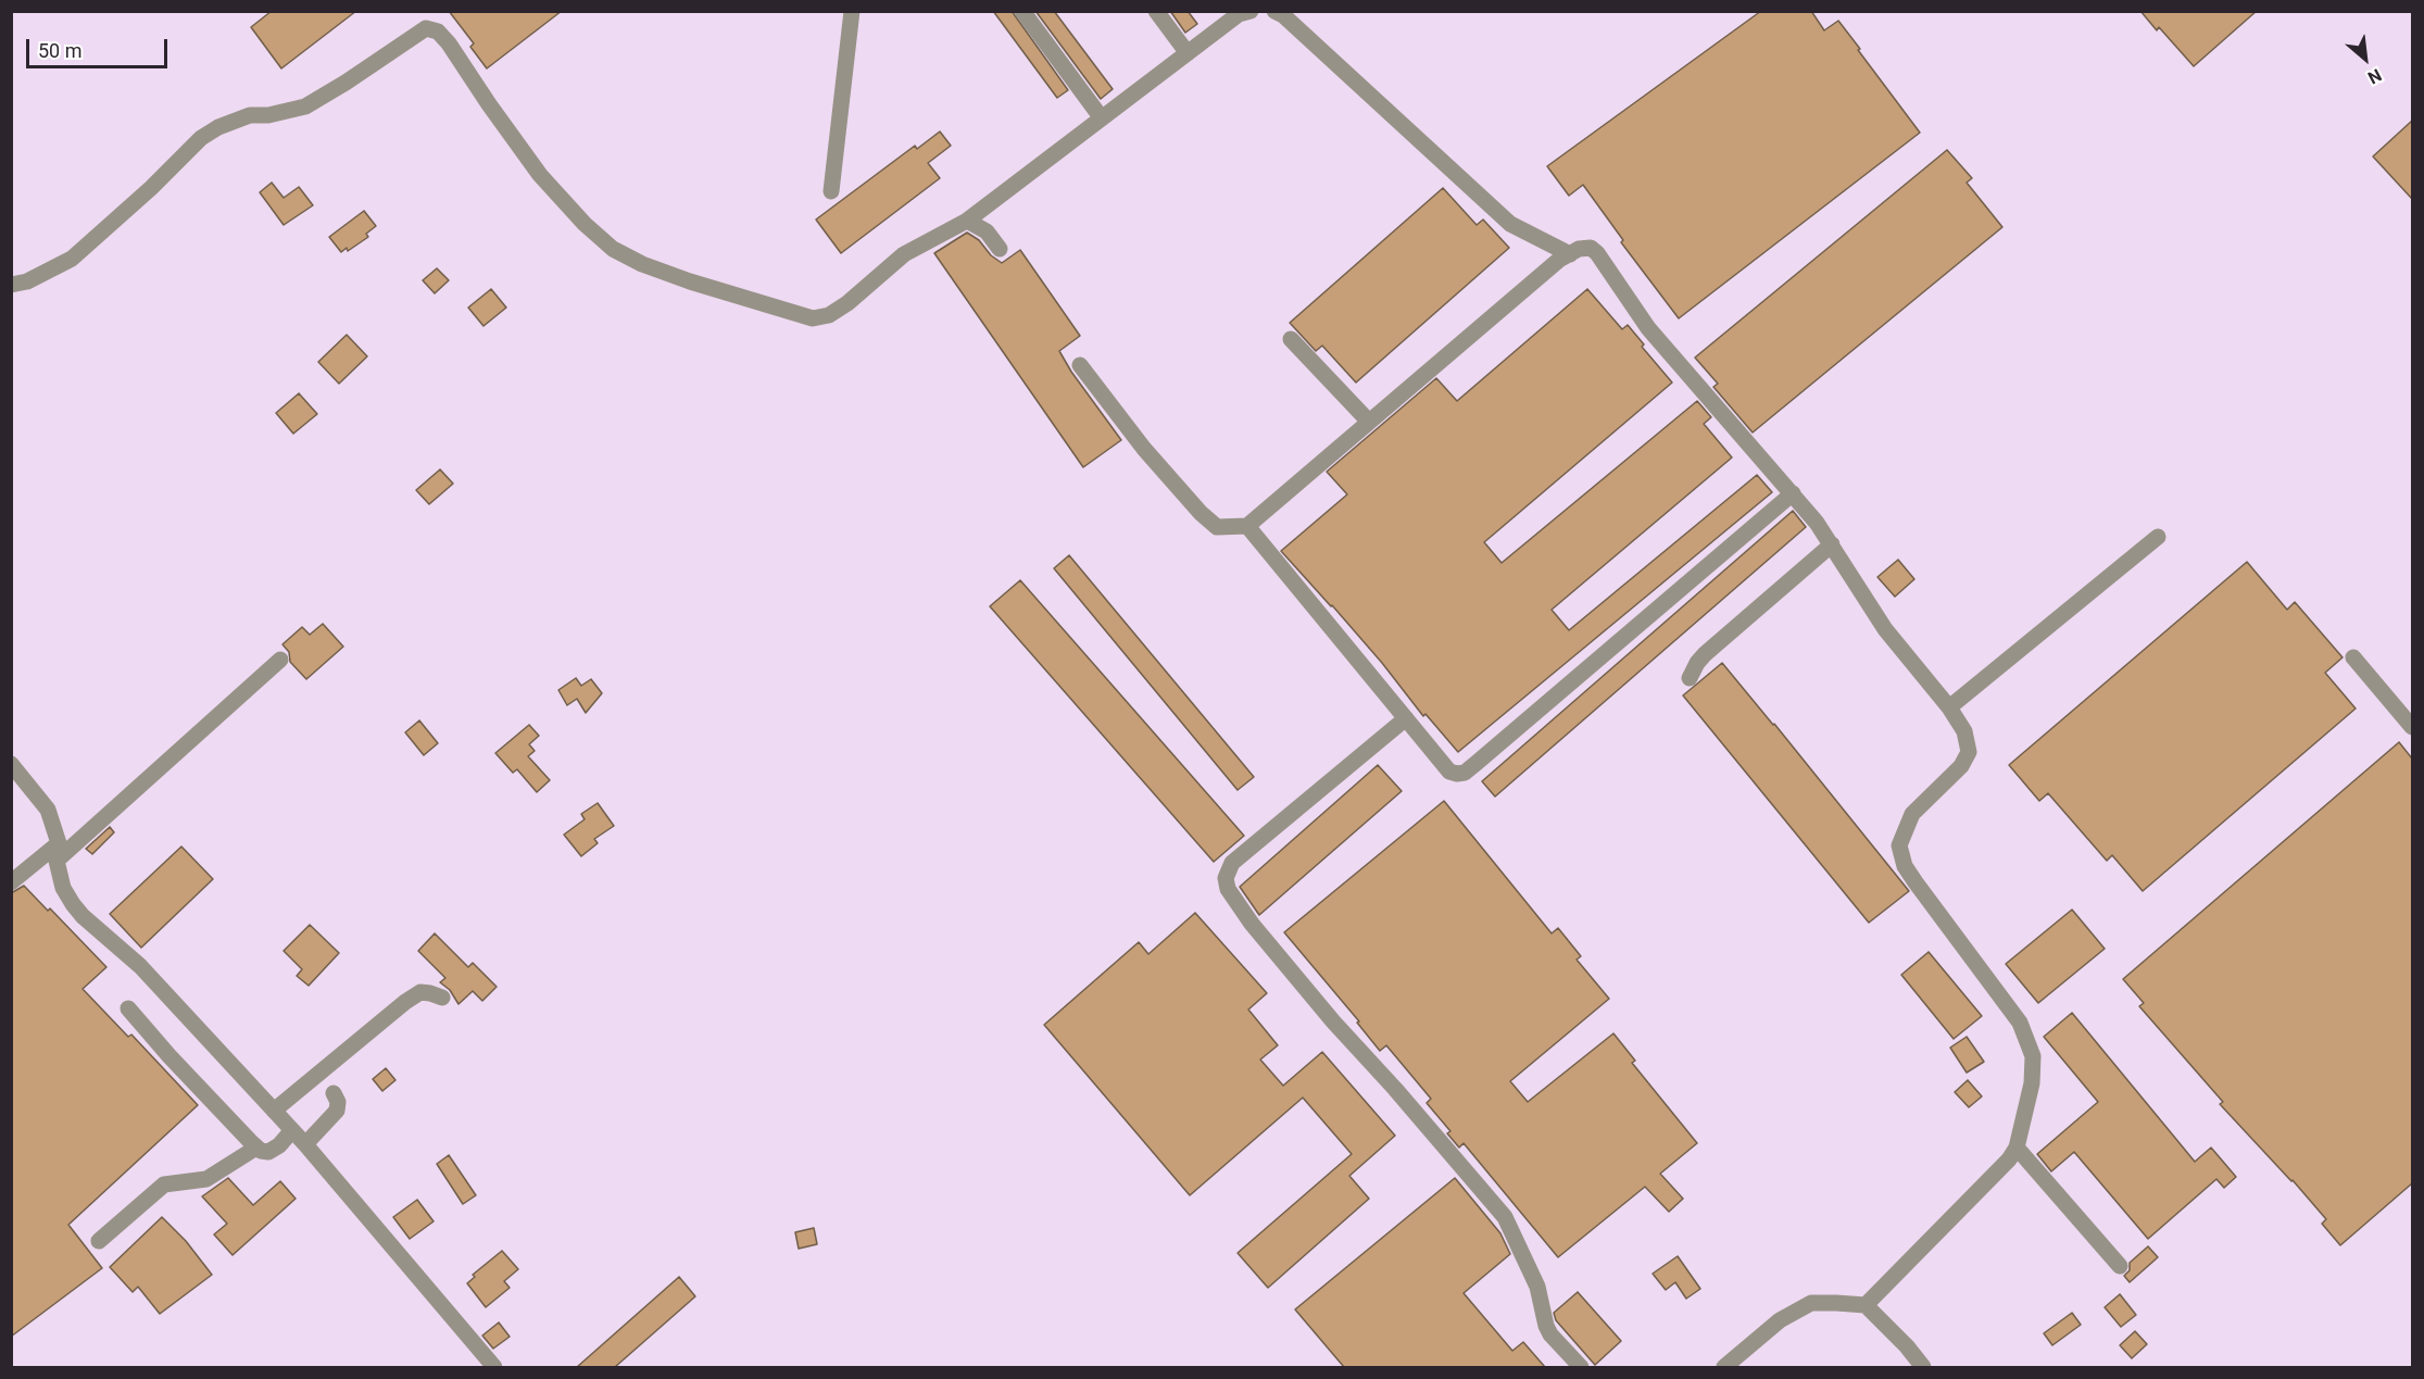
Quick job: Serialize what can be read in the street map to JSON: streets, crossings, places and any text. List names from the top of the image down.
{
  "scale_bar": "50 m",
  "north": "bottom right"
}
